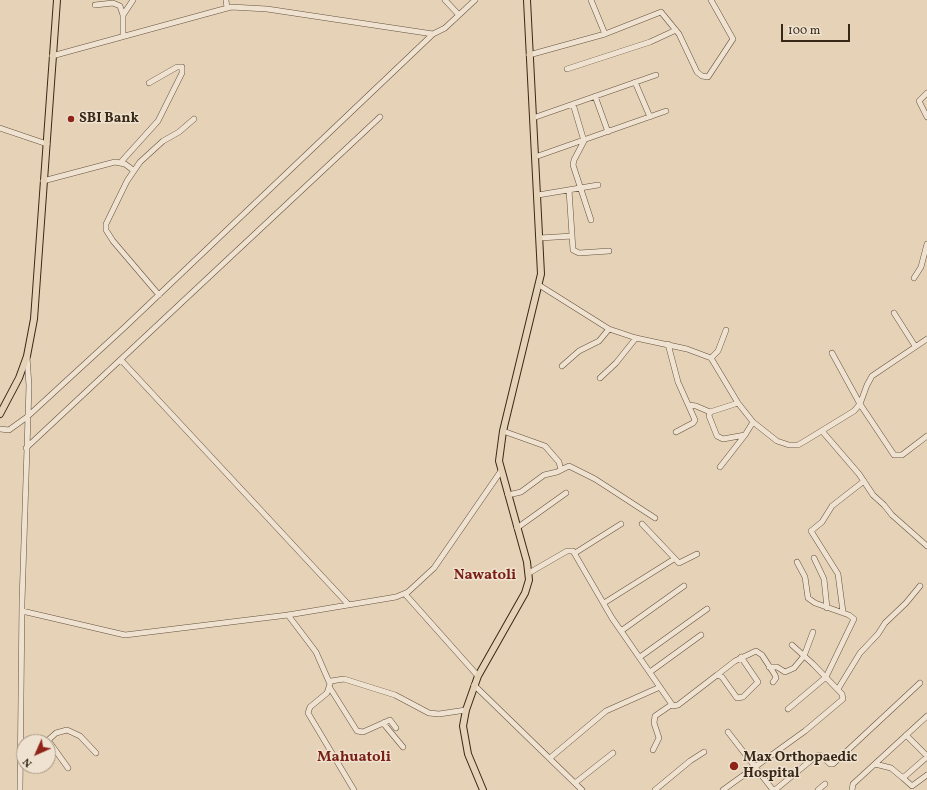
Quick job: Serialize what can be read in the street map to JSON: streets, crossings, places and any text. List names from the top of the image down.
{
  "districts": ["Nawatoli", "Mahuatoli"],
  "places": ["SBI Bank", "Max Orthopaedic Hospital"],
  "scale_bar": "100 m",
  "north": "bottom left"
}
